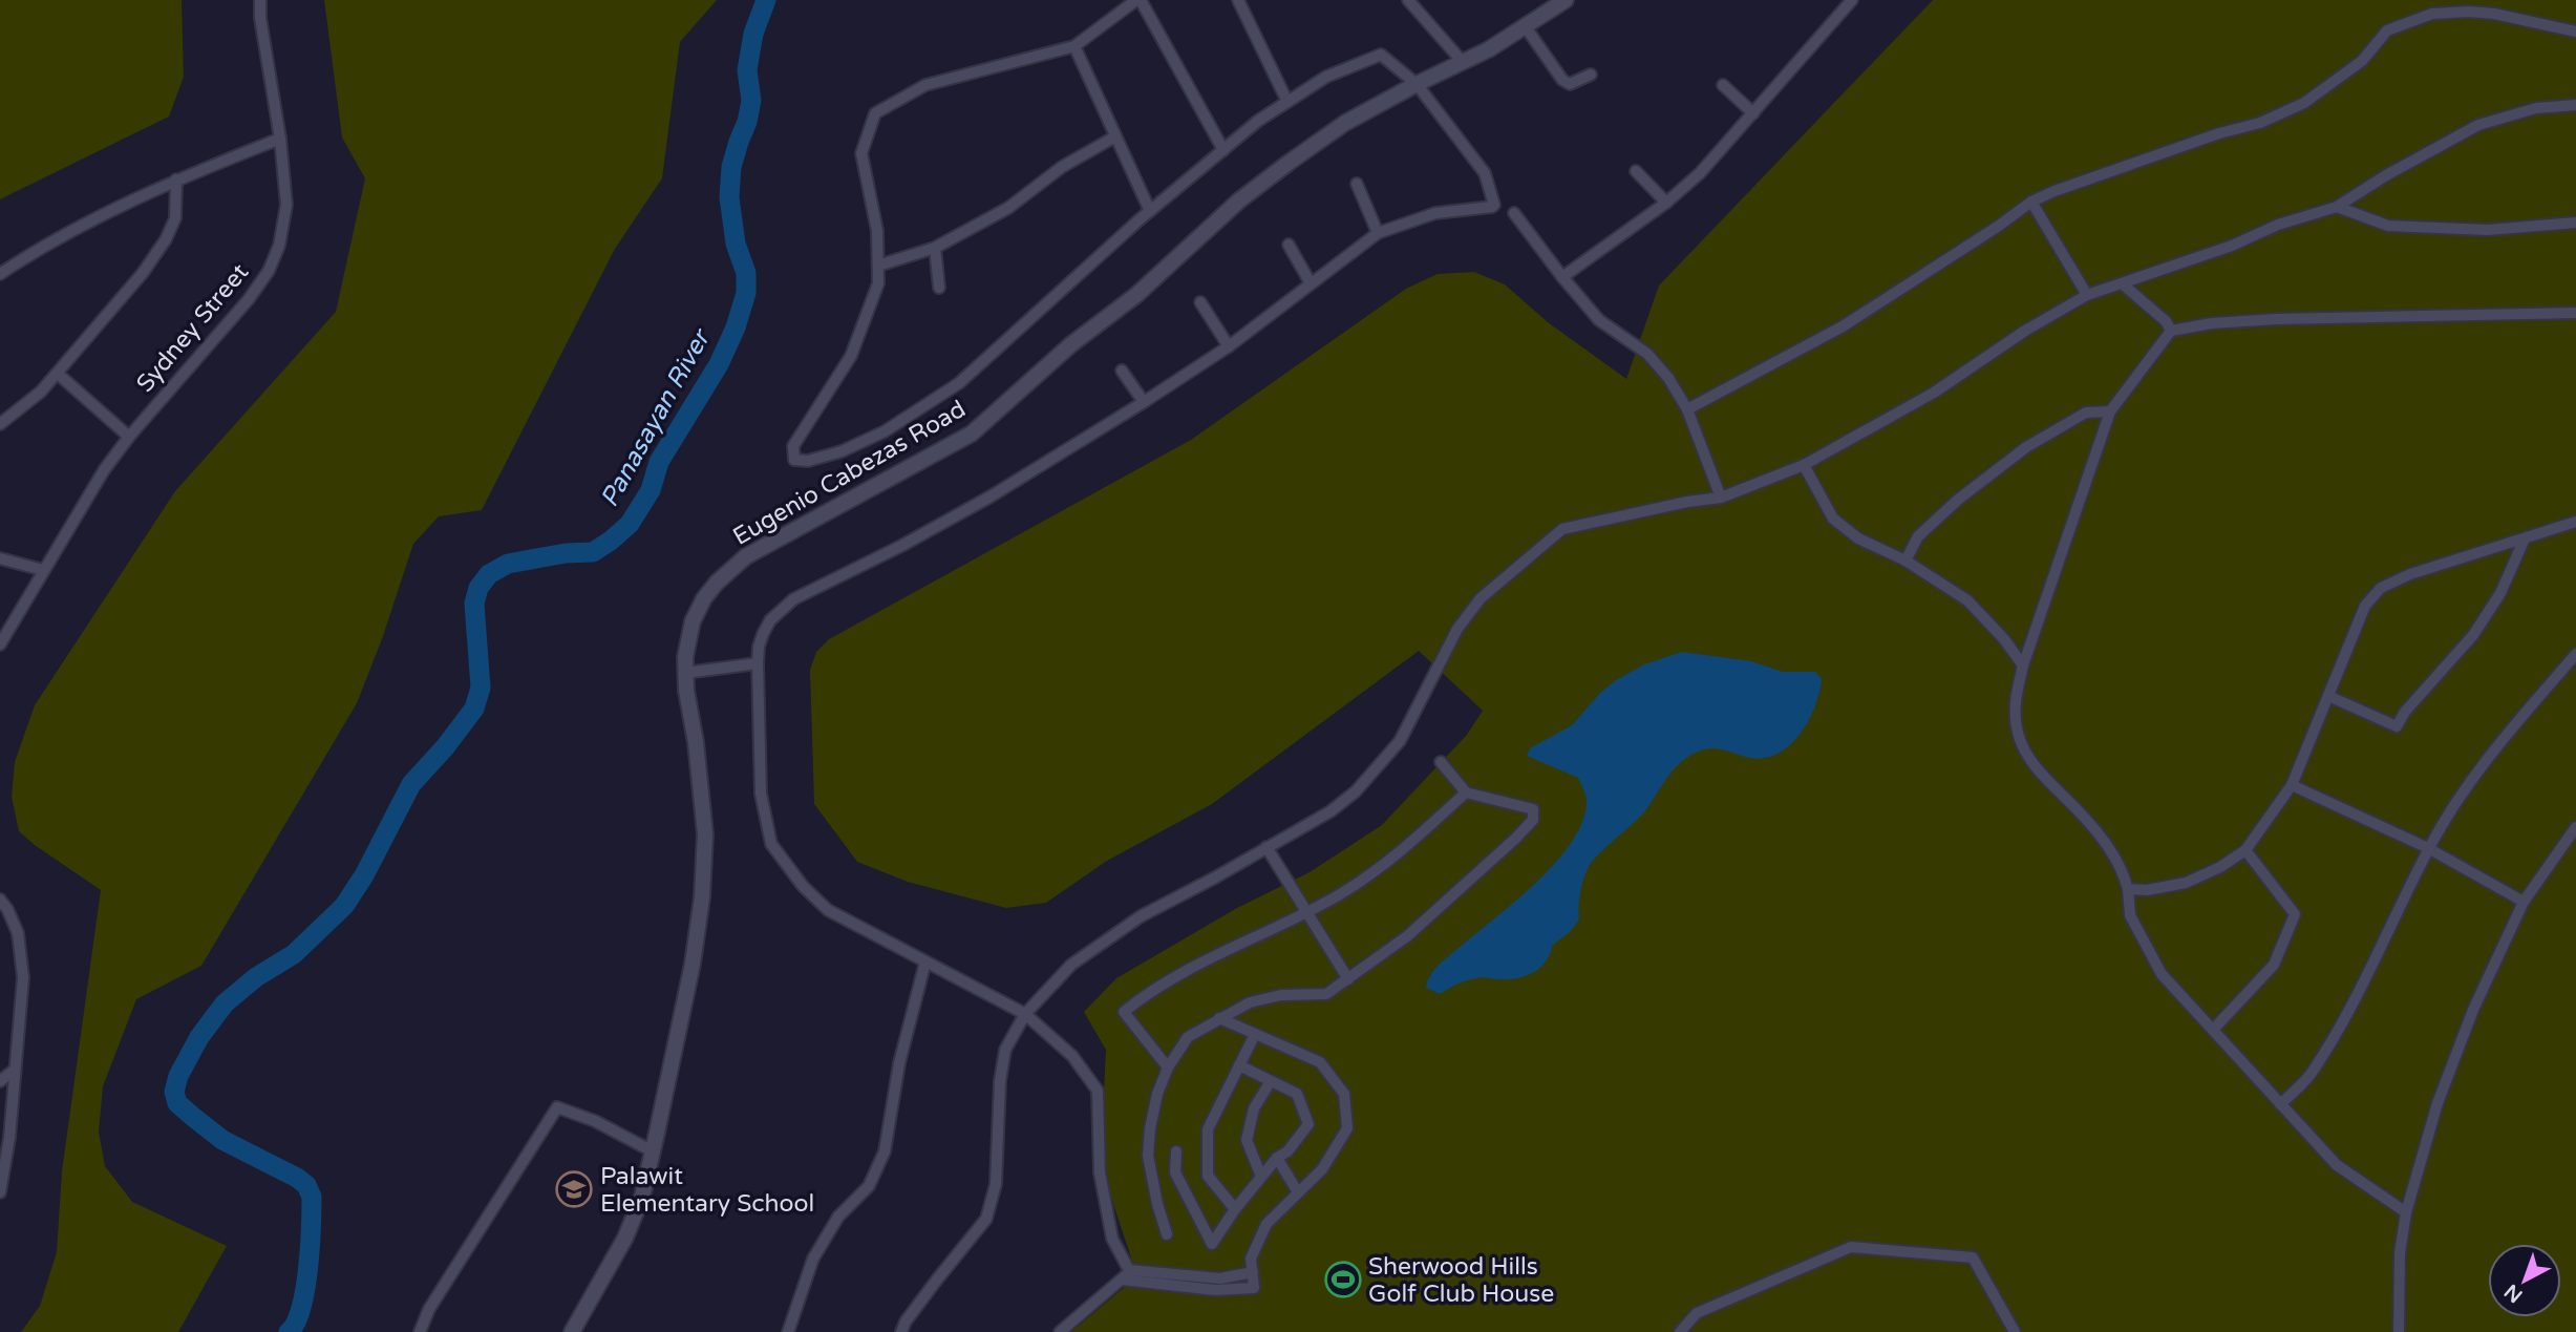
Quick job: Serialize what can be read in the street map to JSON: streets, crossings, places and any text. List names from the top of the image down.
{
  "streets": {
    "street": ["Sydney Street", "Eugenio Cabezas Road"]
  },
  "water": ["Panasayan River"],
  "places": {
    "school or university": ["Palawit Elementary School"],
    "sports": ["Sherwood Hills Golf Club House"]
  },
  "north": "bottom left"
}
